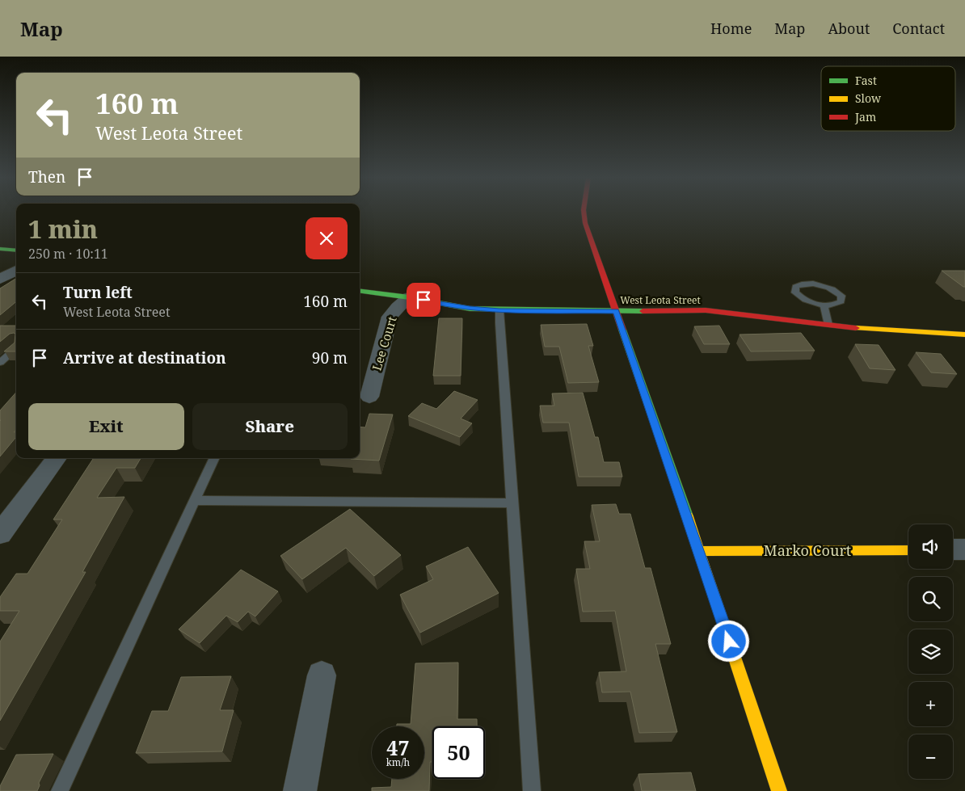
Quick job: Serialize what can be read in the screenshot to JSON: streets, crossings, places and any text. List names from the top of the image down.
{
  "streets": {
    "main road": ["West Leota Street", "Marko Court"],
    "street": ["Lee Court"]
  },
  "crossings": [
    ["West Leota Street", "Lee Court"]
  ],
  "legend": ["Fast", "Slow", "Jam"],
  "page": {
    "header": "Map",
    "nav": [
      "Home",
      "Map",
      "About",
      "Contact"
    ],
    "turn": ["160 m", "West Leota Street"],
    "then": "Then",
    "heading": ["1 min", "250 m · 10:11"],
    "list": [
      {
        "name": "Turn left",
        "note": "West Leota Street",
        "value": "160 m"
      },
      {
        "name": "Arrive at destination",
        "value": "90 m"
      }
    ],
    "buttons": ["Exit", "Share"],
    "map_buttons": ["+", "−"],
    "speed": "47 km/h",
    "limit": "50"
  }
}
